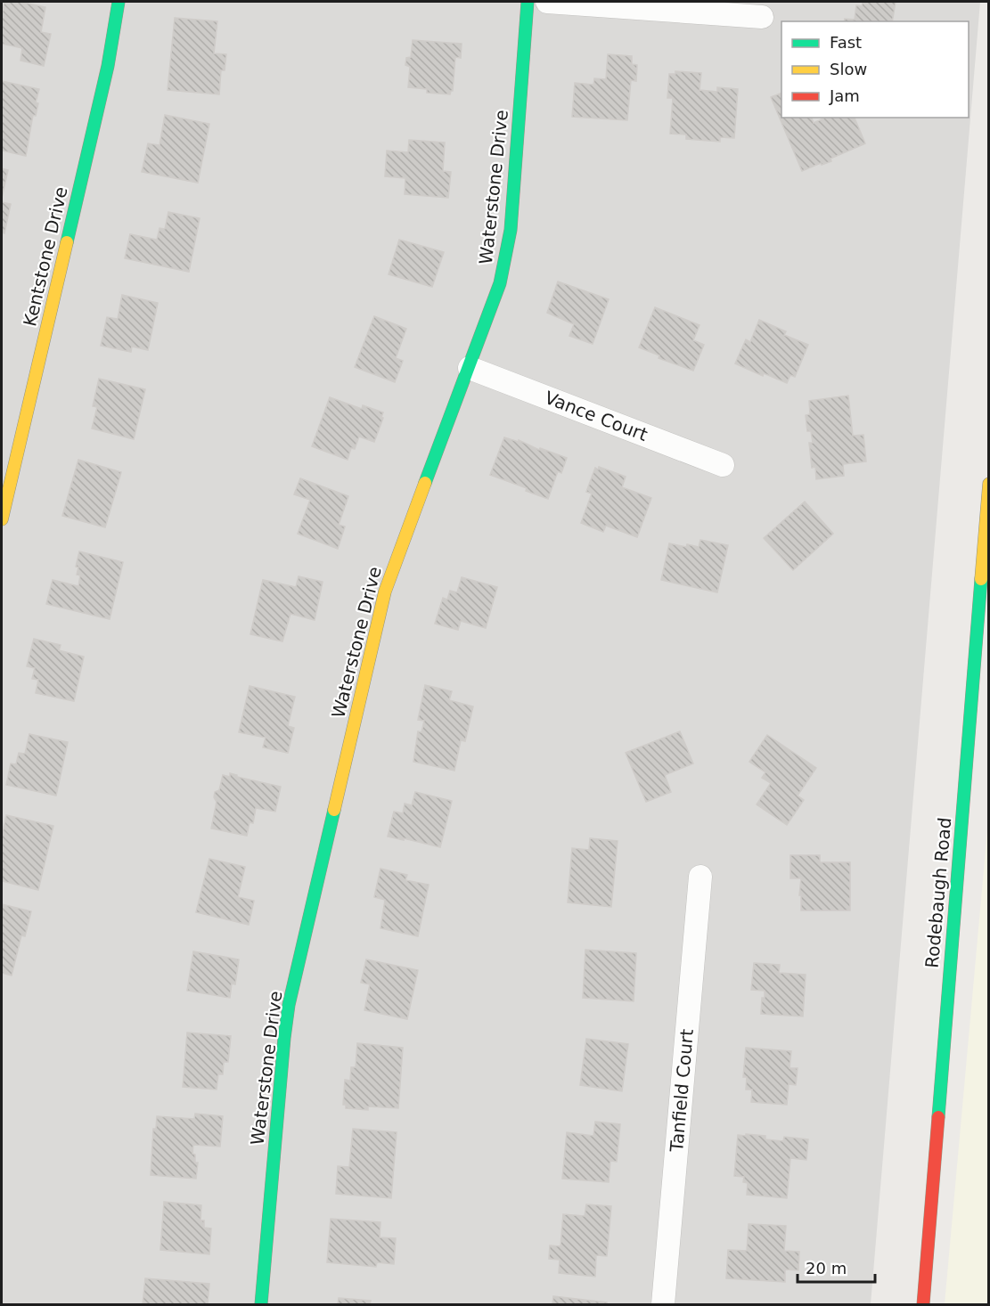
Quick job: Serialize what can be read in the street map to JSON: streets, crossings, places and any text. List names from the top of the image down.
{
  "streets": {
    "street": [
      "Waterstone Drive",
      "Kentstone Drive",
      "Vance Court",
      "Rodebaugh Road",
      "Tanfield Court"
    ]
  },
  "crossings": [
    ["Waterstone Drive", "Vance Court"]
  ],
  "legend": ["Fast", "Slow", "Jam"],
  "scale_bar": "20 m"
}
